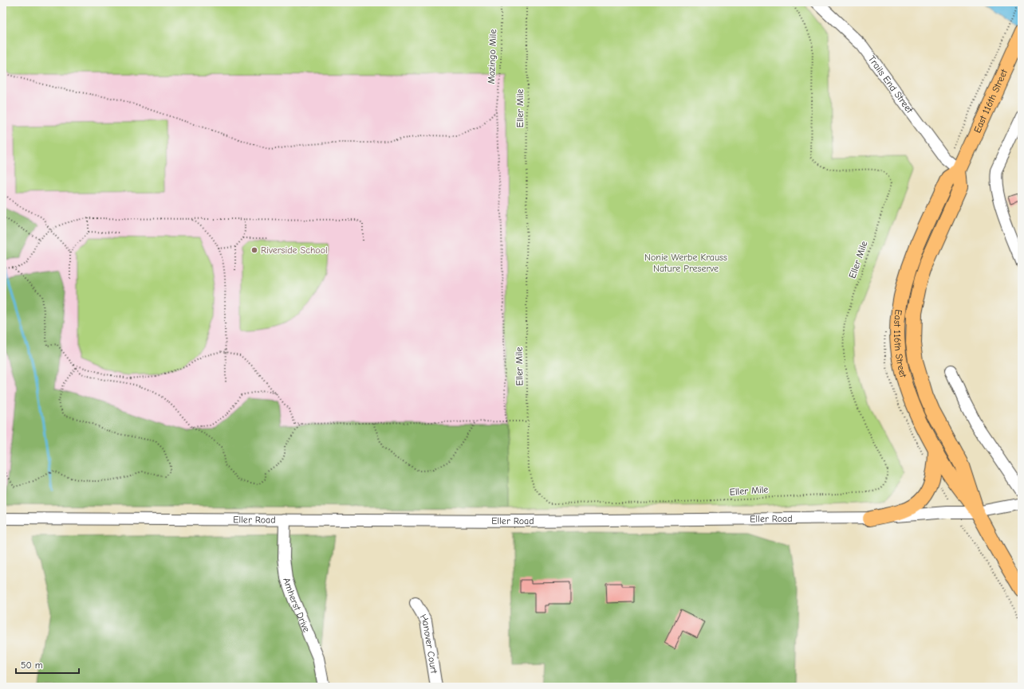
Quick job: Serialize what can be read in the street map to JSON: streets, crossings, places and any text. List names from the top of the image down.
{
  "streets": {
    "main road": ["East 116th Street"],
    "street": [
      "Trails End Street",
      "Eller Road",
      "Amherst Drive",
      "Hanover Court"
    ],
    "path": ["Mozingo Mile", "Eller Mile"]
  },
  "crossings": [
    ["Trails End Street", "East 116th Street"],
    ["East 116th Street", "Eller Road"],
    ["Eller Road", "Amherst Drive"]
  ],
  "parks": ["Nonie Werbe Krauss Nature Preserve"],
  "places": ["Riverside School"],
  "scale_bar": "50 m"
}
